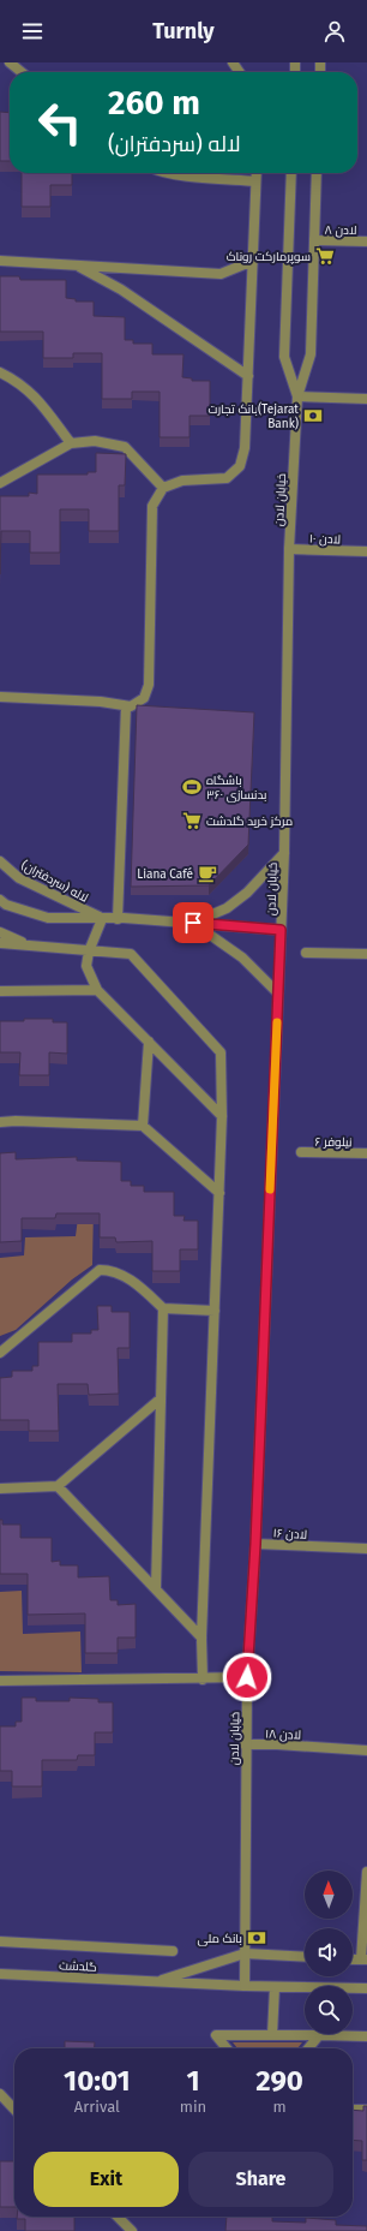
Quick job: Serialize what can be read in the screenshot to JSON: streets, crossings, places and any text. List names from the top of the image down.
{
  "streets": {
    "street": [
      "۸ لادن",
      "خیابان لادن",
      "۱۰ لادن",
      "لاله (سردفتران)",
      "۶ نیلوفر",
      "۱۶ لادن",
      "۱۸ لادن",
      "گلدشت"
    ]
  },
  "crossings": [
    ["۸ لادن", "خیابان لادن"],
    ["خیابان لادن", "۱۰ لادن"],
    ["خیابان لادن", "لاله (سردفتران)"],
    ["خیابان لادن", "۱۶ لادن"],
    ["خیابان لادن", "۱۸ لادن"],
    ["خیابان لادن", "گلدشت"]
  ],
  "places": {
    "supermarket": ["سوپرمارکت روناک", "مرکز خرید گلدشت"],
    "bank": ["بانک تجارت(Tejarat Bank)", "بانک ملی"],
    "sports": ["باشگاه بدنسازی ۳۶۰"],
    "cafe": ["Liana Café"]
  },
  "north": "top",
  "page": {
    "header": "Turnly",
    "turn": ["260 m", "لاله (سردفتران)"],
    "eta": [
      "10:01",
      "Arrival",
      "1",
      "min",
      "290",
      "m"
    ],
    "buttons": ["Exit", "Share"]
  }
}
